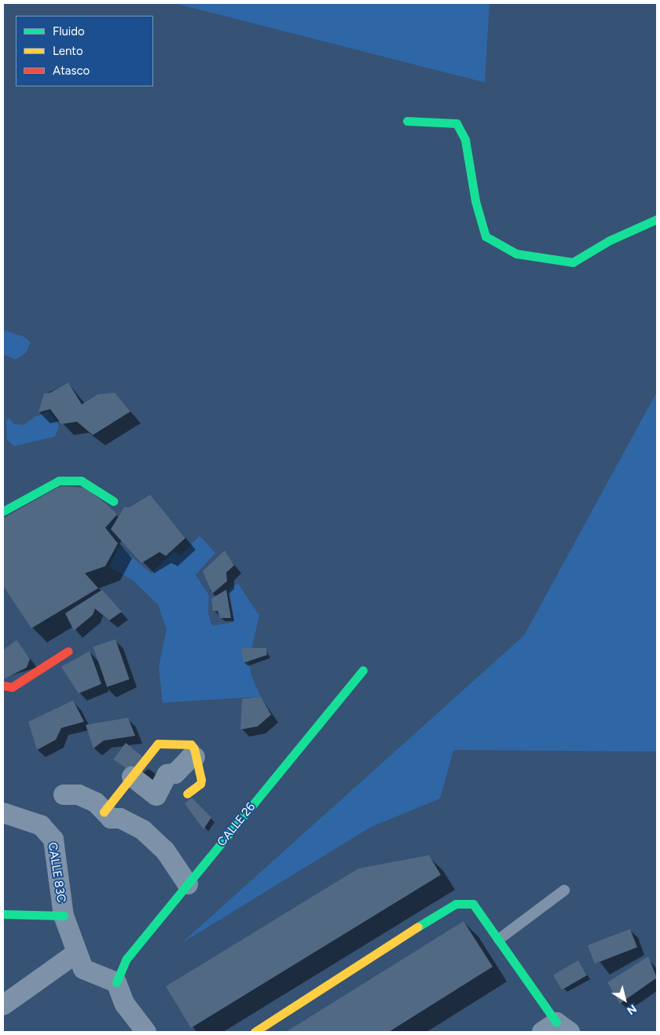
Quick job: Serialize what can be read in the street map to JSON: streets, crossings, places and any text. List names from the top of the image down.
{
  "streets": {
    "street": ["CALLE 26", "CALLE 83C"]
  },
  "crossings": [
    ["CALLE 26", "CALLE 83C"]
  ],
  "legend": ["Fluido", "Lento", "Atasco"],
  "north": "bottom right"
}
